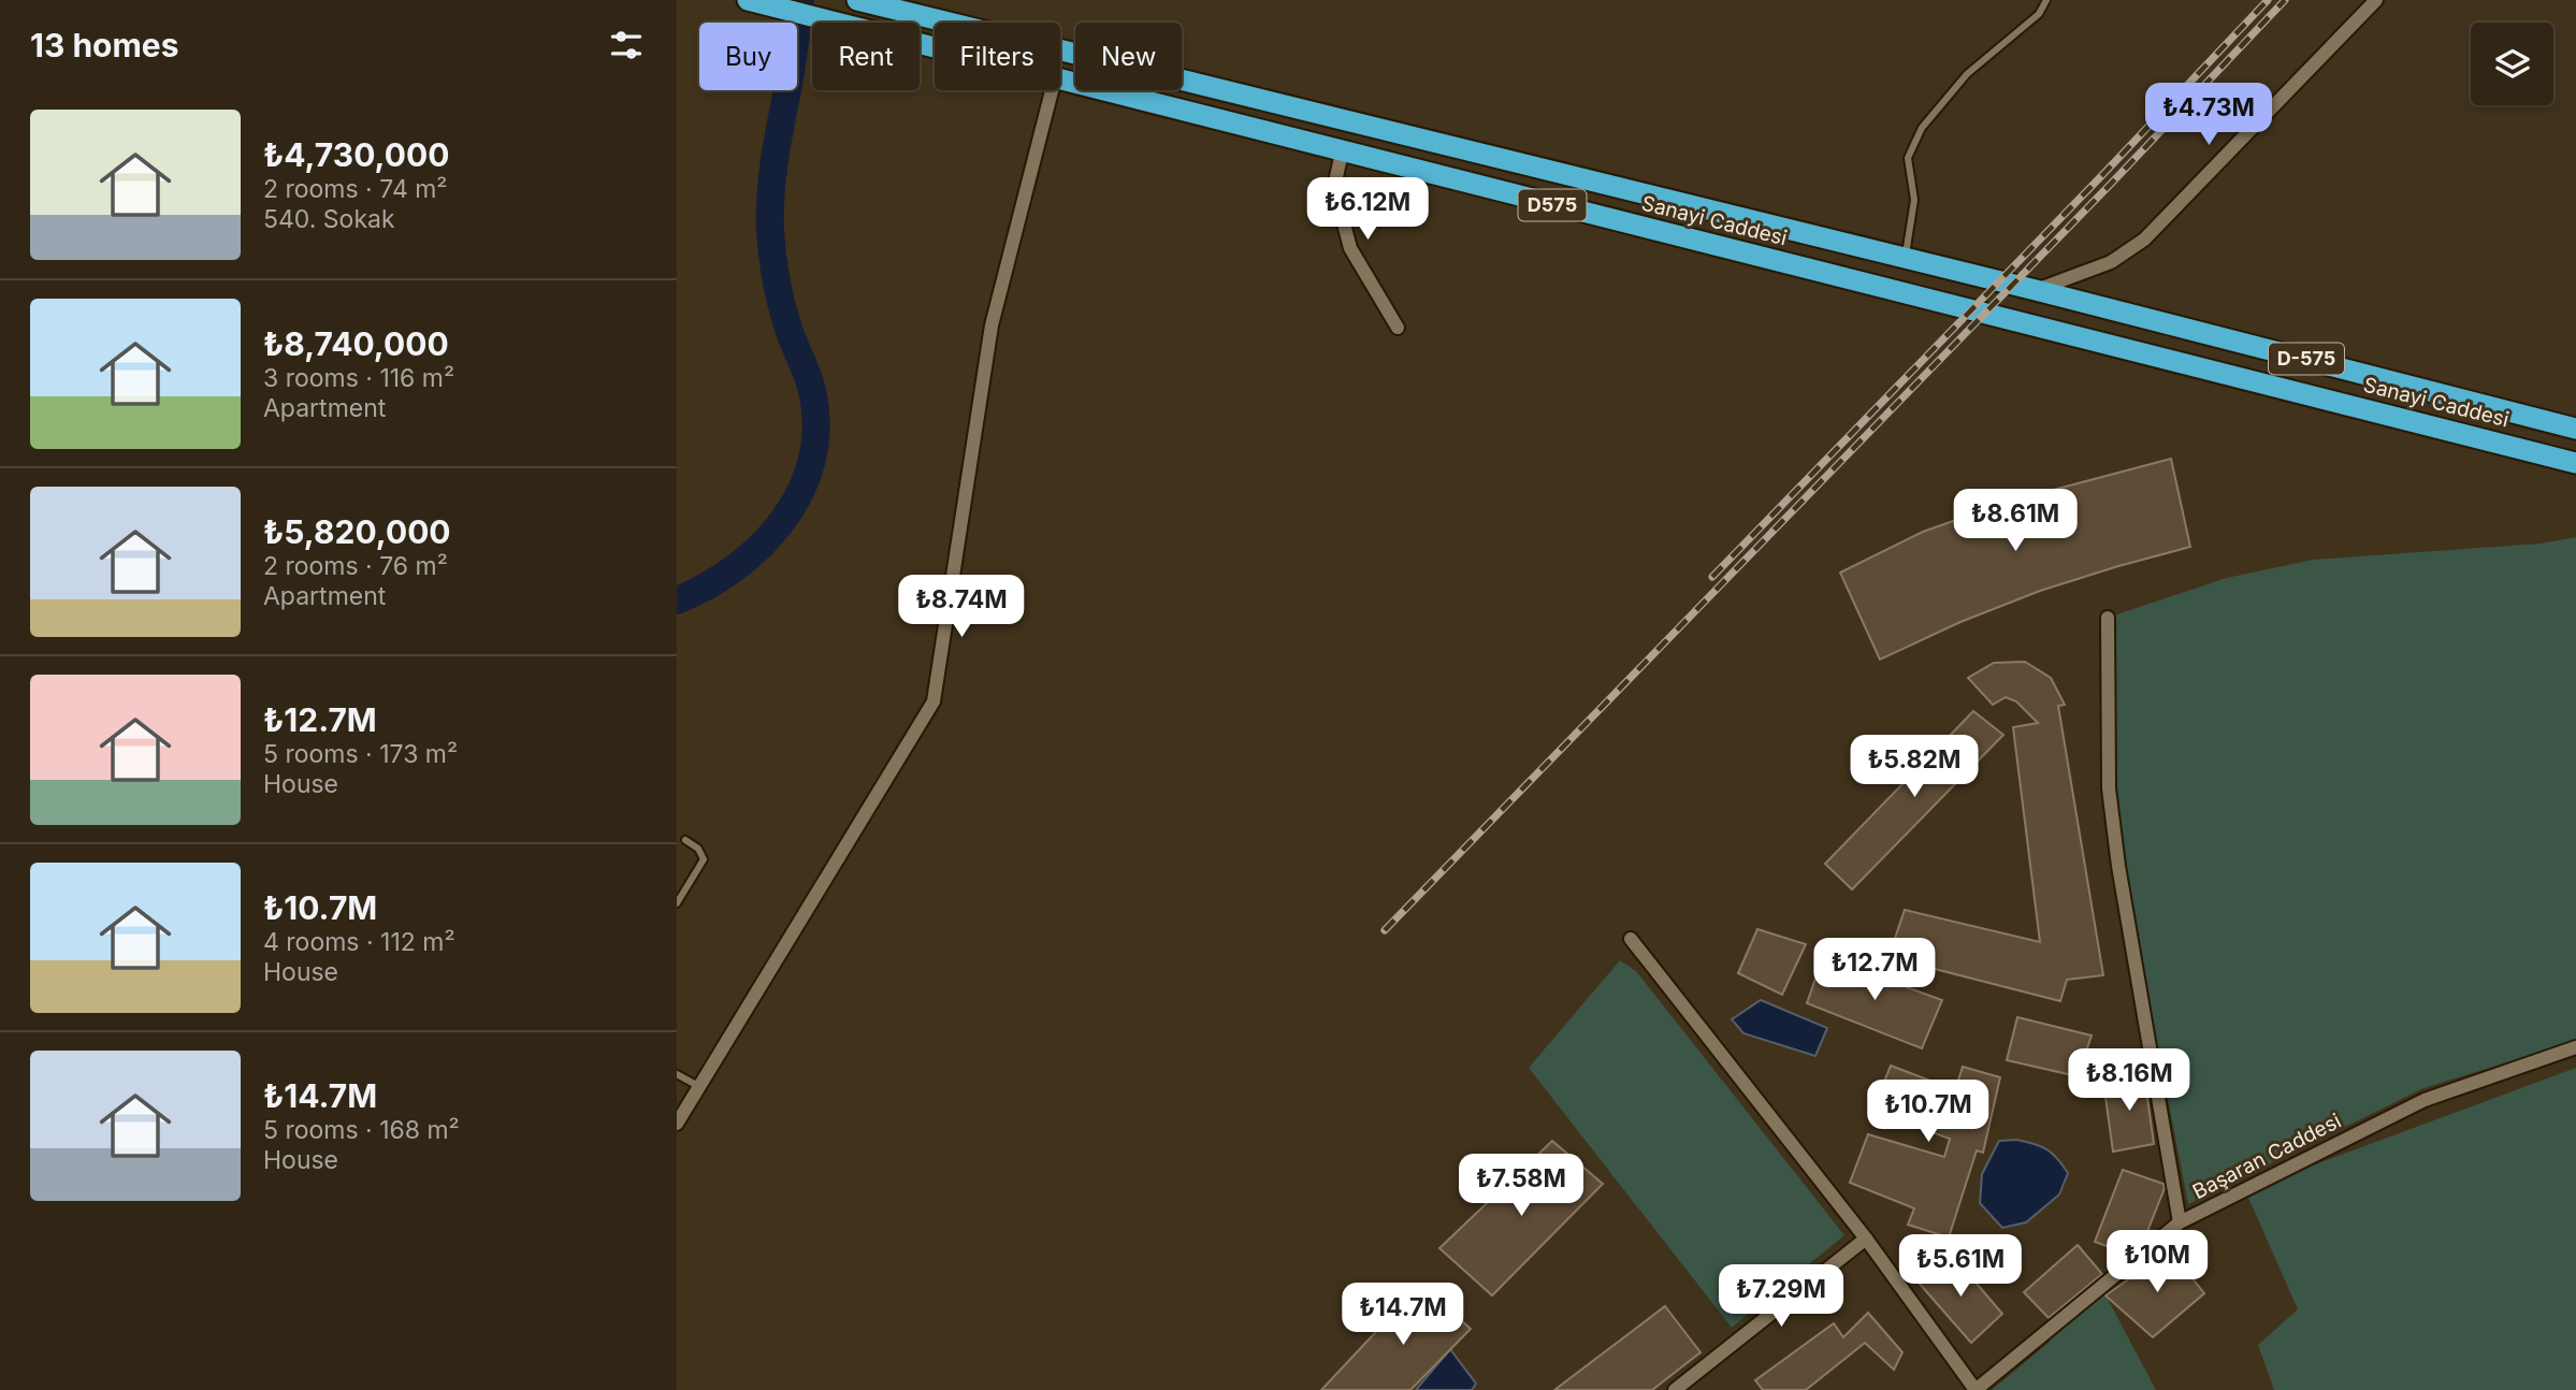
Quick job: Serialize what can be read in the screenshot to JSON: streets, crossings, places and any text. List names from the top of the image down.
{
  "streets": {
    "highway": ["D575", "Sanayi Caddesi", "D-575"],
    "street": ["Başaran Caddesi"]
  },
  "page": {
    "heading": "13 homes",
    "chip": [
      "Buy",
      "Rent",
      "Filters",
      "New"
    ],
    "price": [
      "₺4.73M",
      "₺6.12M",
      "₺8.61M",
      "₺8.74M",
      "₺5.82M",
      "₺12.7M",
      "₺8.16M",
      "₺10.7M",
      "₺7.58M",
      "₺10M",
      "₺5.61M",
      "₺7.29M",
      "₺14.7M"
    ],
    "list": [
      {
        "name": "₺4,730,000",
        "note": "2 rooms · 74 m² · 540. Sokak"
      },
      {
        "name": "₺8,740,000",
        "note": "3 rooms · 116 m² · Apartment"
      },
      {
        "name": "₺5,820,000",
        "note": "2 rooms · 76 m² · Apartment"
      },
      {
        "name": "₺12.7M",
        "note": "5 rooms · 173 m² · House"
      },
      {
        "name": "₺10.7M",
        "note": "4 rooms · 112 m² · House"
      },
      {
        "name": "₺14.7M",
        "note": "5 rooms · 168 m² · House"
      }
    ]
  }
}
